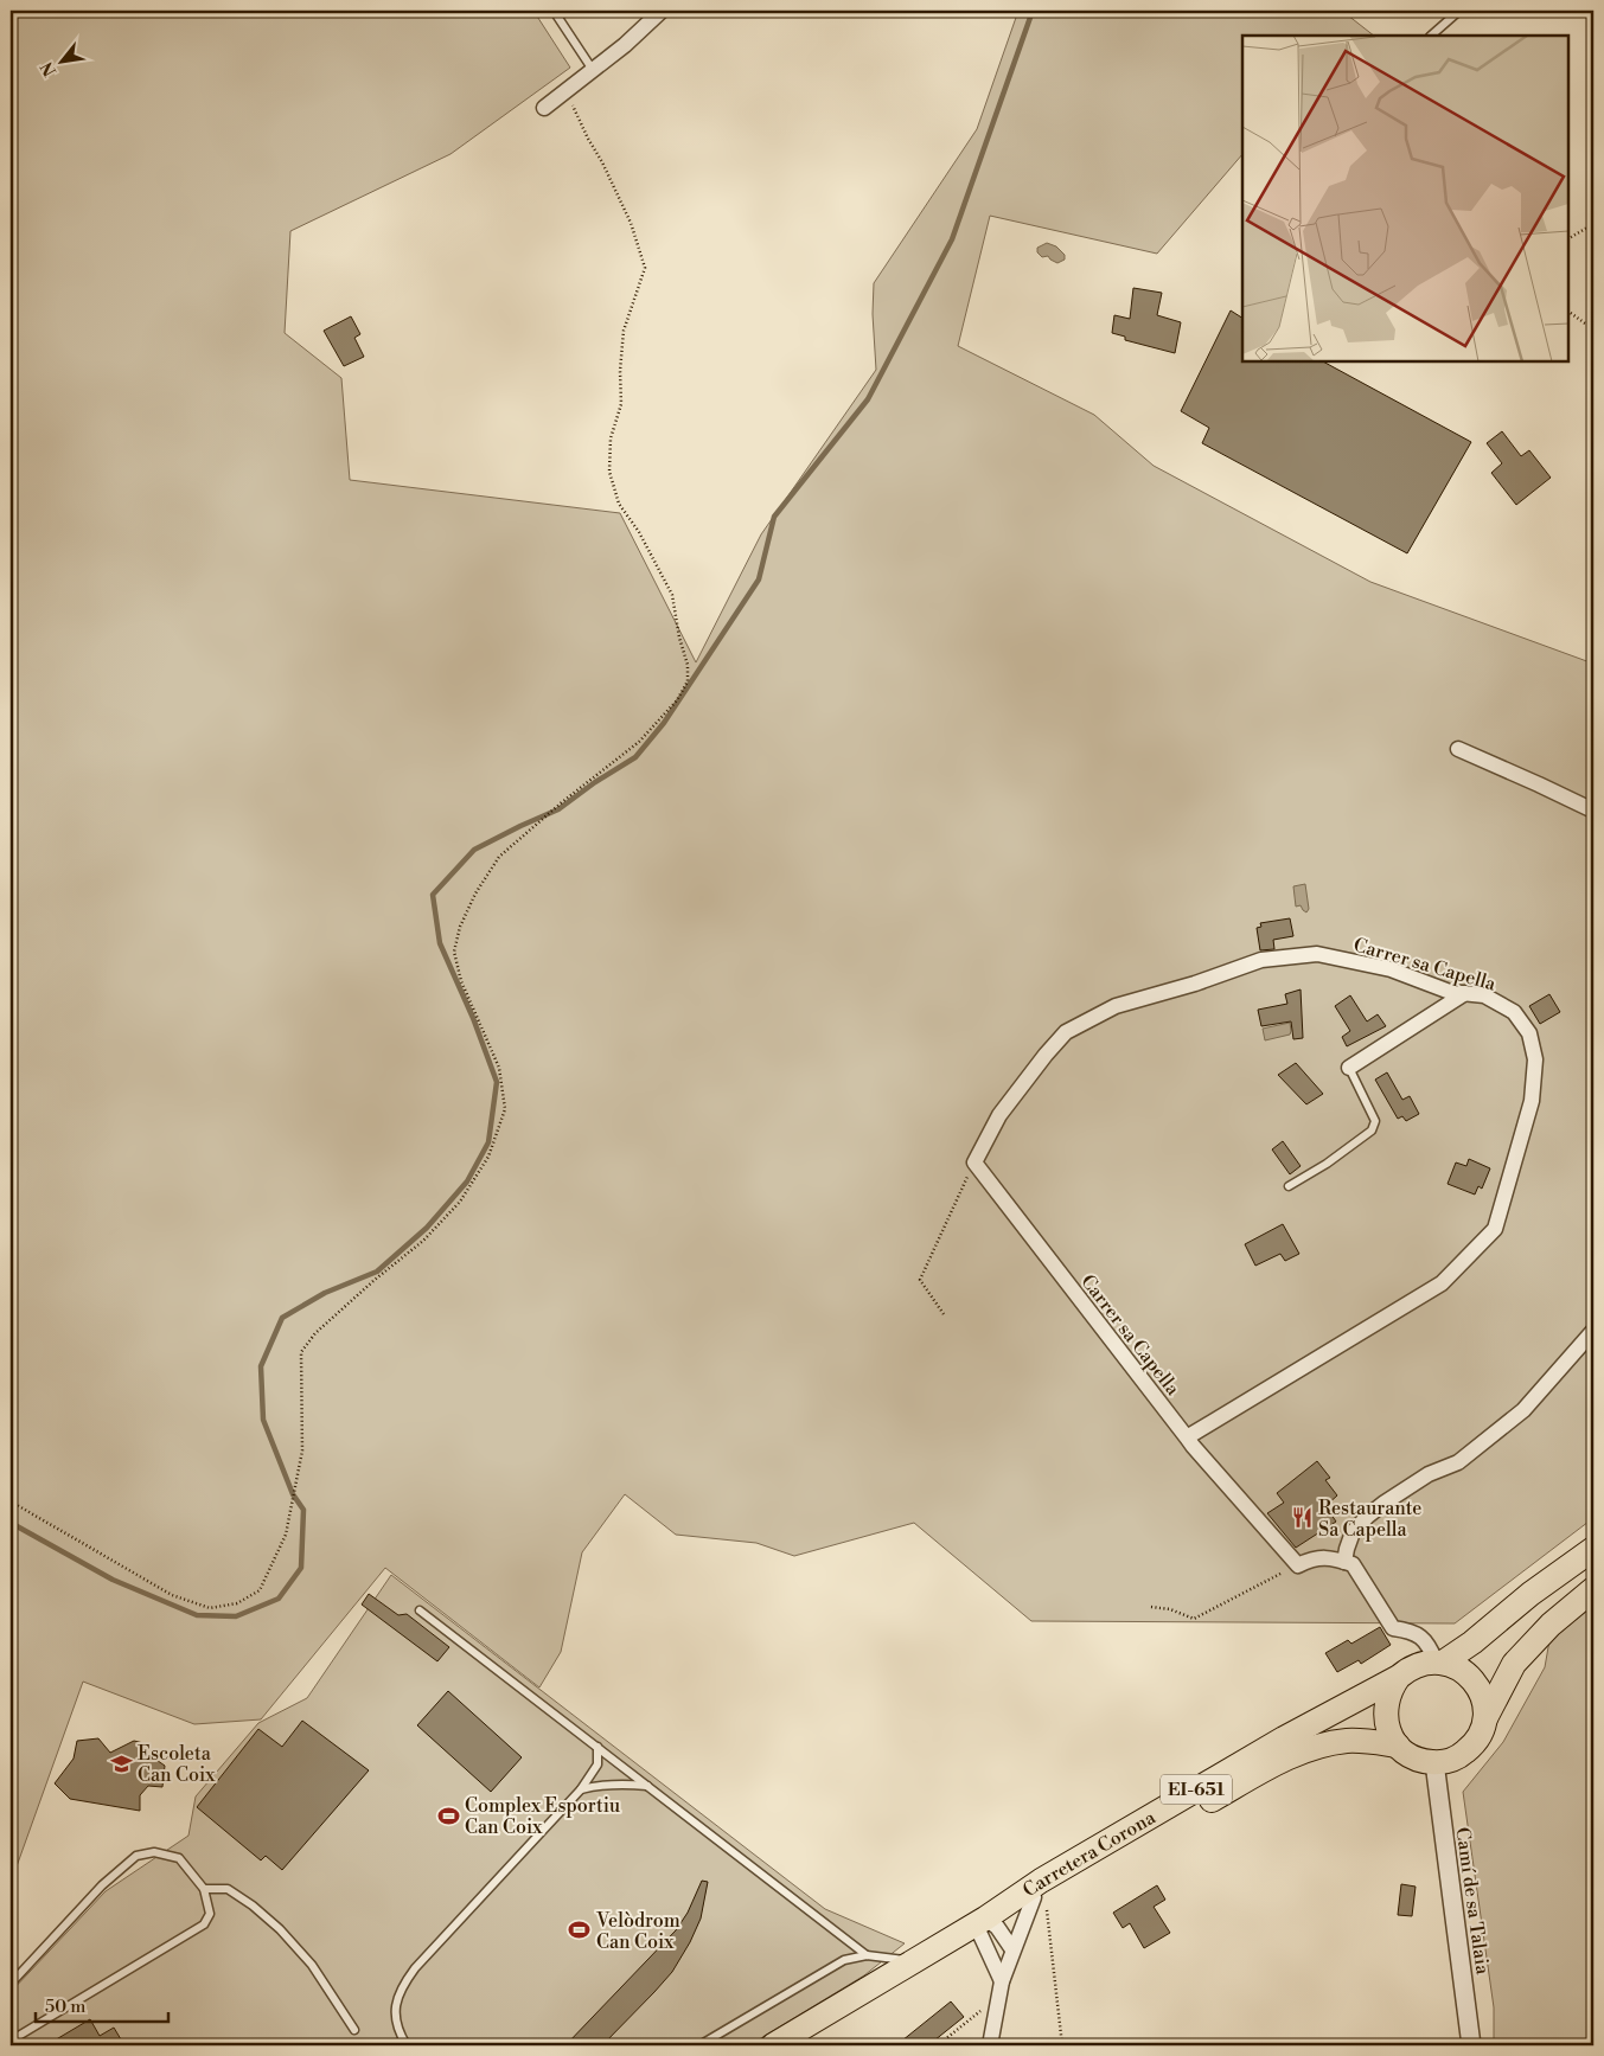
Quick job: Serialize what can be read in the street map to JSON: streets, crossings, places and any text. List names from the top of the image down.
{
  "streets": {
    "main road": ["EI-651", "Carretera Corona"],
    "street": ["Carrer sa Capella", "Camí de sa Talaia"]
  },
  "crossings": [
    ["EI-651", "Carretera Corona"],
    ["EI-651", "Camí de sa Talaia"],
    ["Carretera Corona", "Camí de sa Talaia"]
  ],
  "places": {
    "restaurant": ["Restaurante Sa Capella"],
    "school or university": ["Escoleta Can Coix"],
    "sports": ["Complex Esportiu Can Coix", "Velòdrom Can Coix"]
  },
  "scale_bar": "50 m",
  "north": "bottom left"
}
